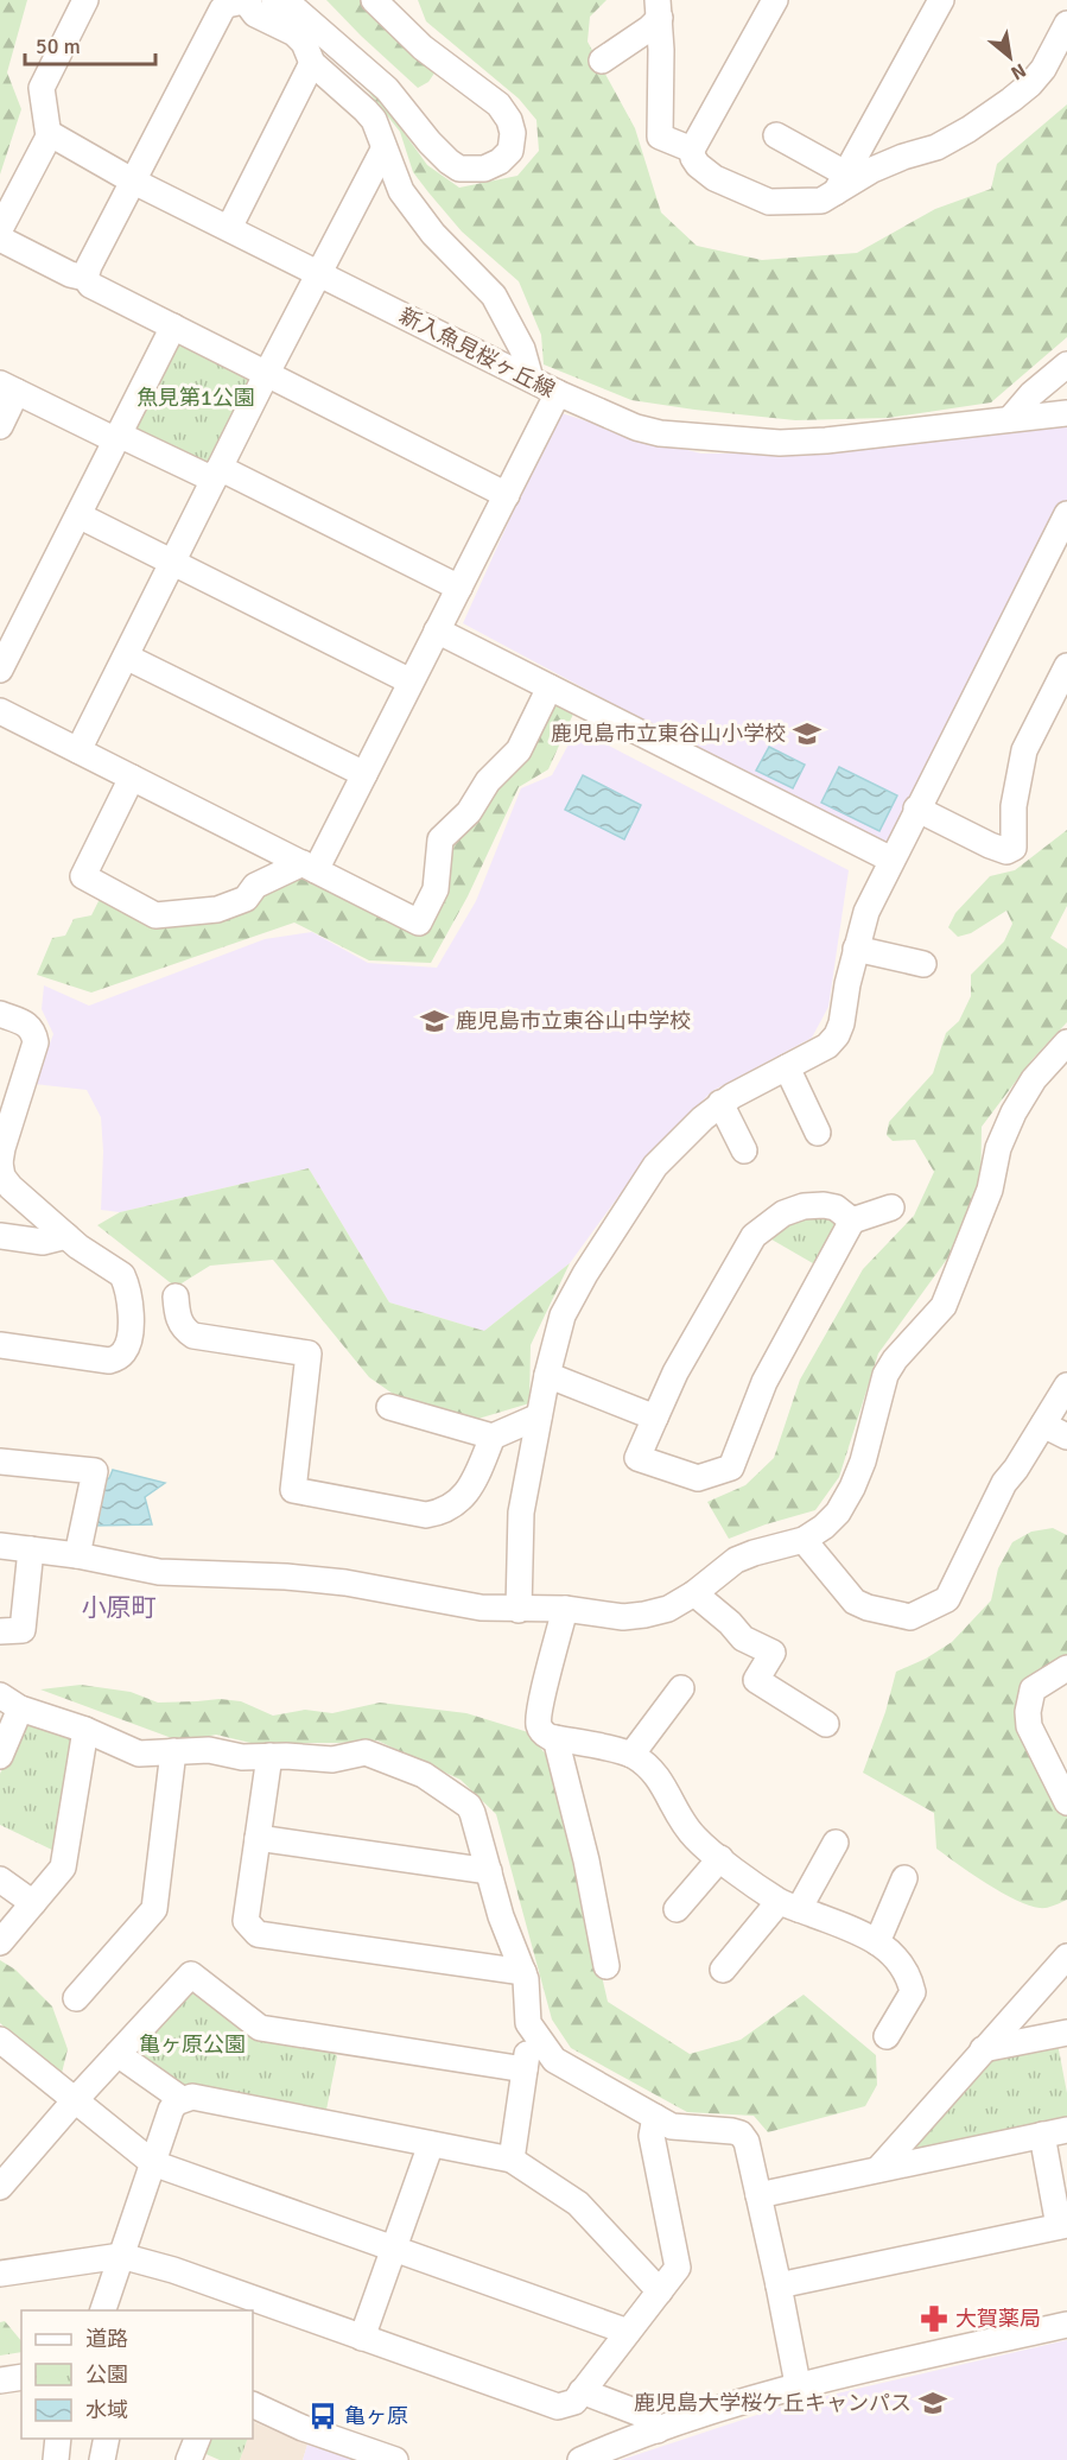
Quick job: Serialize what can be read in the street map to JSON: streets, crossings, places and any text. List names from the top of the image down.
{
  "streets": {
    "street": ["新入魚見桜ヶ丘線"]
  },
  "districts": ["小原町"],
  "parks": ["魚見第1公園", "亀ヶ原公園"],
  "places": {
    "school or university": ["鹿児島市立東谷山小学校", "鹿児島市立東谷山中学校", "鹿児島大学桜ケ丘キャンパス"],
    "pharmacy": ["大賀薬局"],
    "bus stop": ["亀ヶ原"]
  },
  "legend": ["道路", "公園", "水域"],
  "scale_bar": "50 m",
  "north": "bottom right"
}
